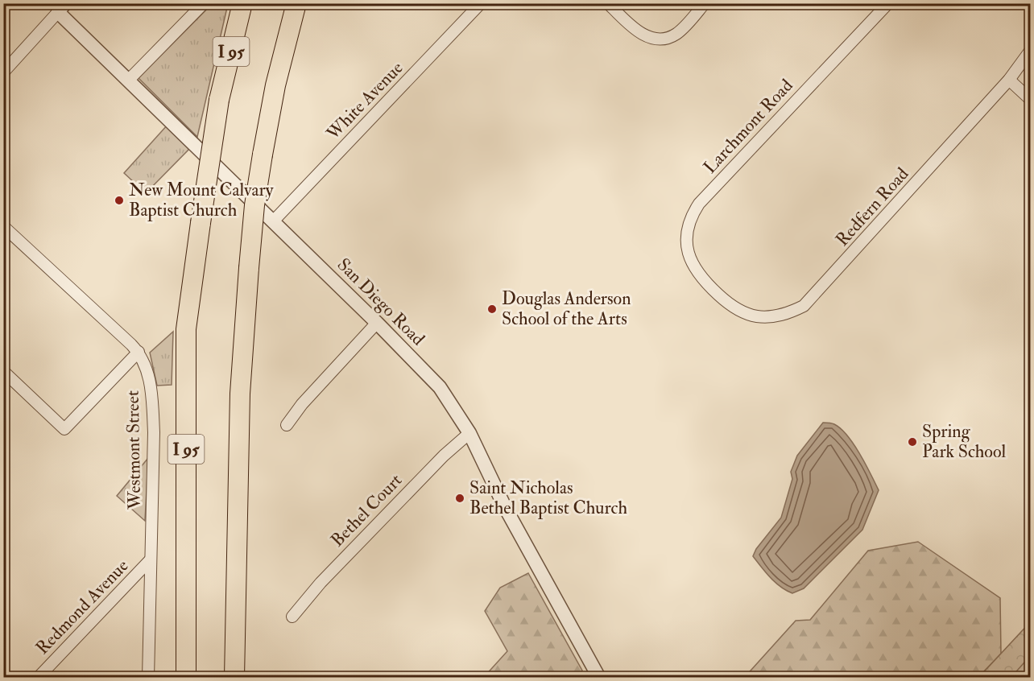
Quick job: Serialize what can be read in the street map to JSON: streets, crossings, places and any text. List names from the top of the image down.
{
  "streets": {
    "highway": ["I 95"],
    "street": [
      "White Avenue",
      "Larchmont Road",
      "Redfern Road",
      "San Diego Road",
      "Westmont Street",
      "Bethel Court",
      "Redmond Avenue"
    ]
  },
  "crossings": [
    ["White Avenue", "San Diego Road"],
    ["Larchmont Road", "Redfern Road"],
    ["San Diego Road", "Bethel Court"],
    ["Westmont Street", "Redmond Avenue"]
  ],
  "places": [
    "New Mount Calvary Baptist Church",
    "Douglas Anderson School of the Arts",
    "Spring Park School",
    "Saint Nicholas Bethel Baptist Church"
  ]
}
